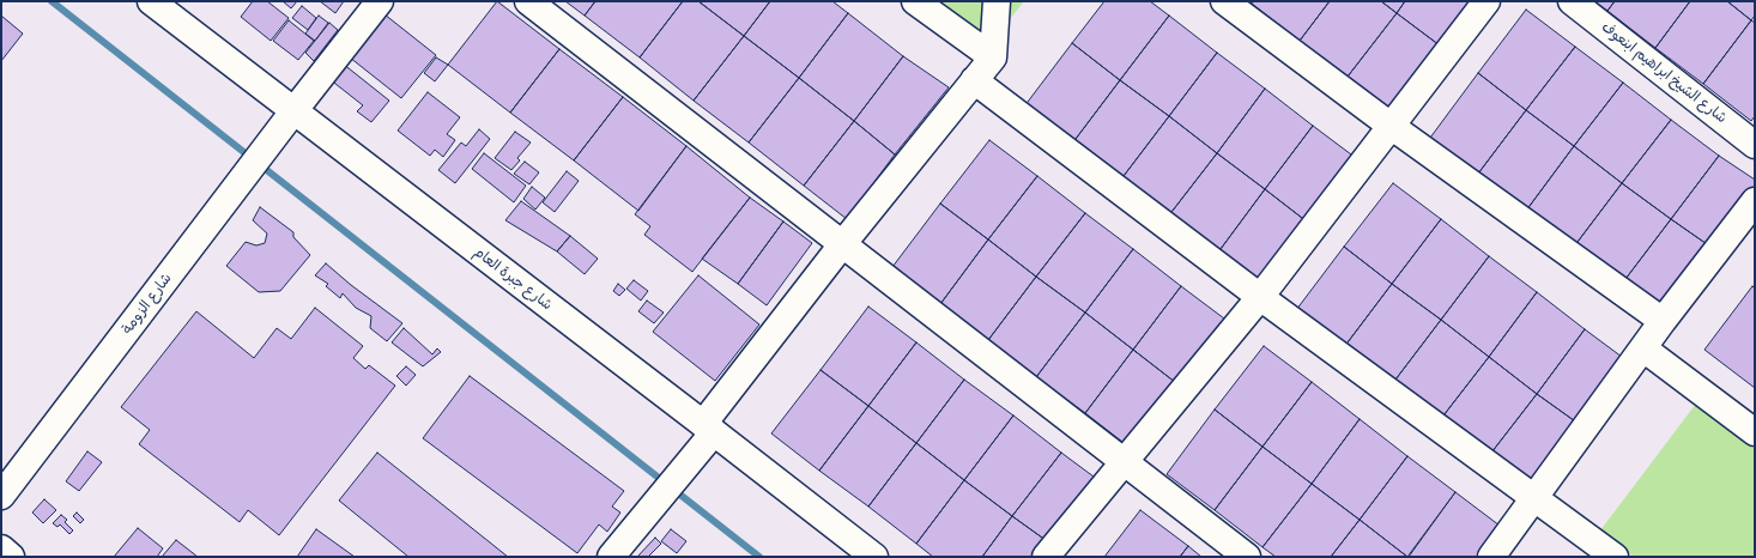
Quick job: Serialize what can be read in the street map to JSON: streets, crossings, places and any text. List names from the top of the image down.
{
  "streets": {
    "street": ["شارع الشيخ ابراهيم ابنعوف", "شارع جبرة العام", "شارع الزومة"]
  },
  "crossings": [
    ["شارع جبرة العام", "شارع الزومة"]
  ]
}
